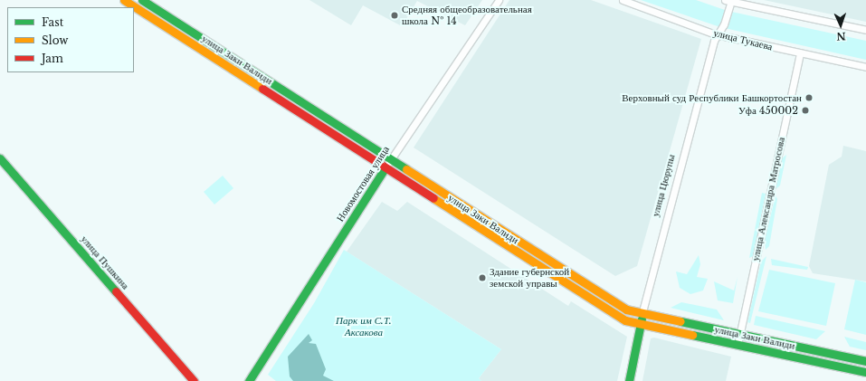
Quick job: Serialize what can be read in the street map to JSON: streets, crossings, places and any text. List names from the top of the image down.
{
  "streets": {
    "main road": [
      "улица Заки Валиди",
      "Новомостовая улица",
      "улица Цюрупы",
      "улица Пушкина"
    ],
    "street": ["улица Тукаева", "улица Александра Матросова"]
  },
  "crossings": [
    ["улица Тукаева", "улица Цюрупы"],
    ["улица Тукаева", "улица Александра Матросова"],
    ["улица Заки Валиди", "Новомостовая улица"],
    ["улица Заки Валиди", "улица Цюрупы"],
    ["улица Заки Валиди", "улица Александра Матросова"]
  ],
  "parks": ["Парк им С.Т. Аксакова"],
  "places": [
    "Средняя общеобразовательная школа № 14",
    "Верховный суд Республики Башкортостан",
    "Уфа 450002",
    "Здание губернской земской управы"
  ],
  "legend": ["Fast", "Slow", "Jam"],
  "north": "bottom"
}
